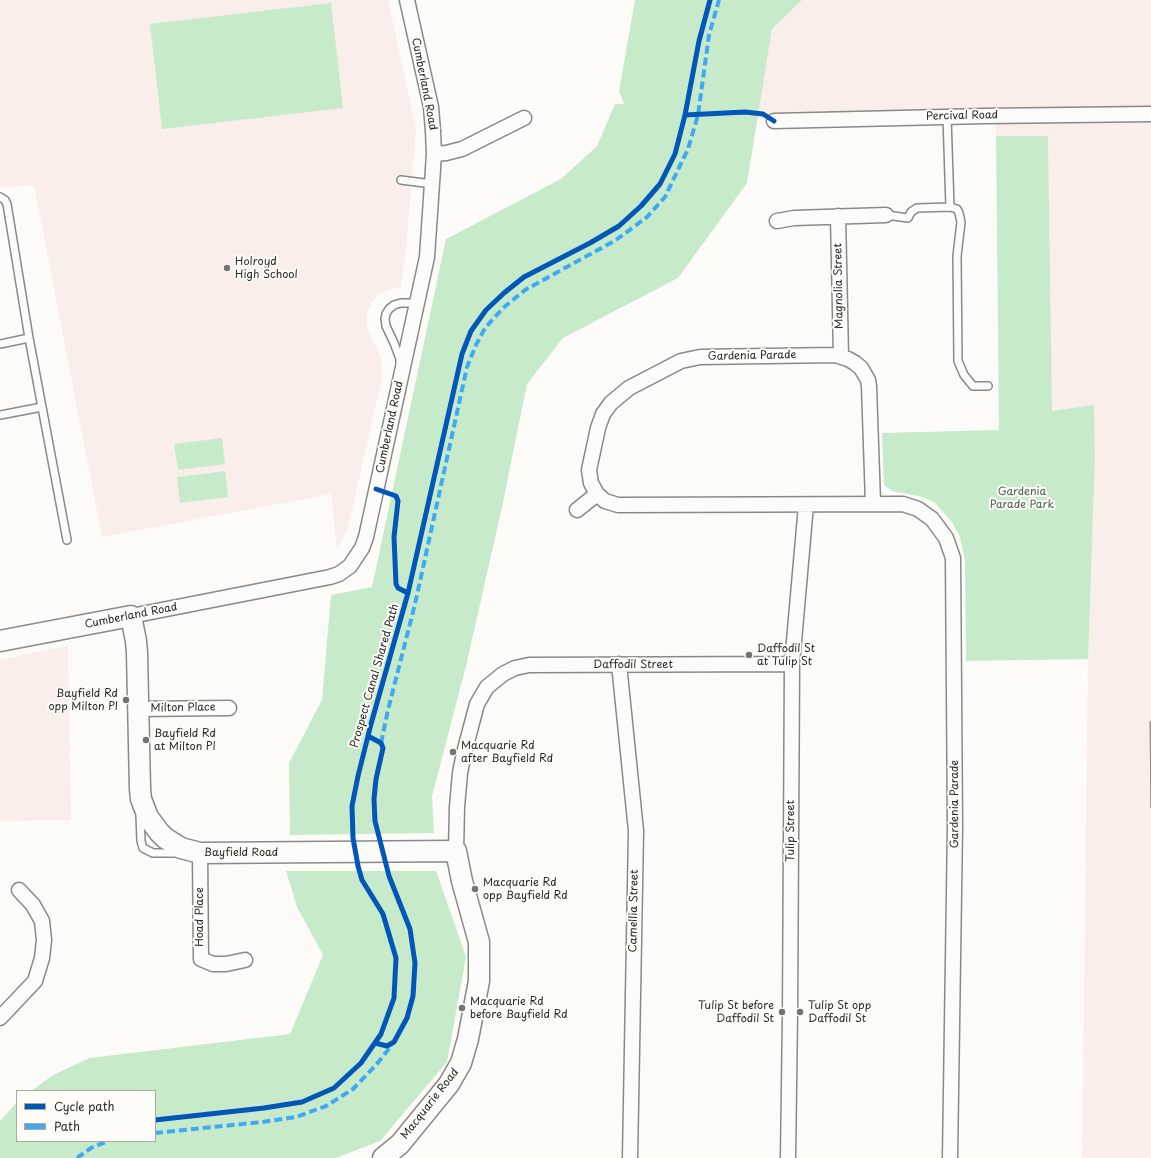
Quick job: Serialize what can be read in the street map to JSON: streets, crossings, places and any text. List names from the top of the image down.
{
  "streets": {
    "street": [
      "Cumberland Road",
      "Percival Road",
      "Magnolia Street",
      "Gardenia Parade",
      "Daffodil Street",
      "Milton Place",
      "Tulip Street",
      "Bayfield Road",
      "Camellia Street",
      "Hoad Place",
      "Macquarie Road"
    ],
    "cycle path": ["Prospect Canal Shared Path"]
  },
  "crossings": [
    ["Cumberland Road", "Bayfield Road"],
    ["Magnolia Street", "Gardenia Parade"],
    ["Gardenia Parade", "Tulip Street"],
    ["Daffodil Street", "Tulip Street"],
    ["Daffodil Street", "Camellia Street"],
    ["Daffodil Street", "Macquarie Road"],
    ["Milton Place", "Bayfield Road"],
    ["Bayfield Road", "Hoad Place"],
    ["Bayfield Road", "Macquarie Road"]
  ],
  "parks": ["Gardenia Parade Park"],
  "places": [
    "Holroyd High School",
    "Daffodil St at Tulip St",
    "Bayfield Rd opp Milton Pl",
    "Bayfield Rd at Milton Pl",
    "Macquarie Rd after Bayfield Rd",
    "Macquarie Rd opp Bayfield Rd",
    "Macquarie Rd before Bayfield Rd",
    "Tulip St before Daffodil St",
    "Tulip St opp Daffodil St"
  ],
  "legend": ["Cycle path", "Path"]
}
